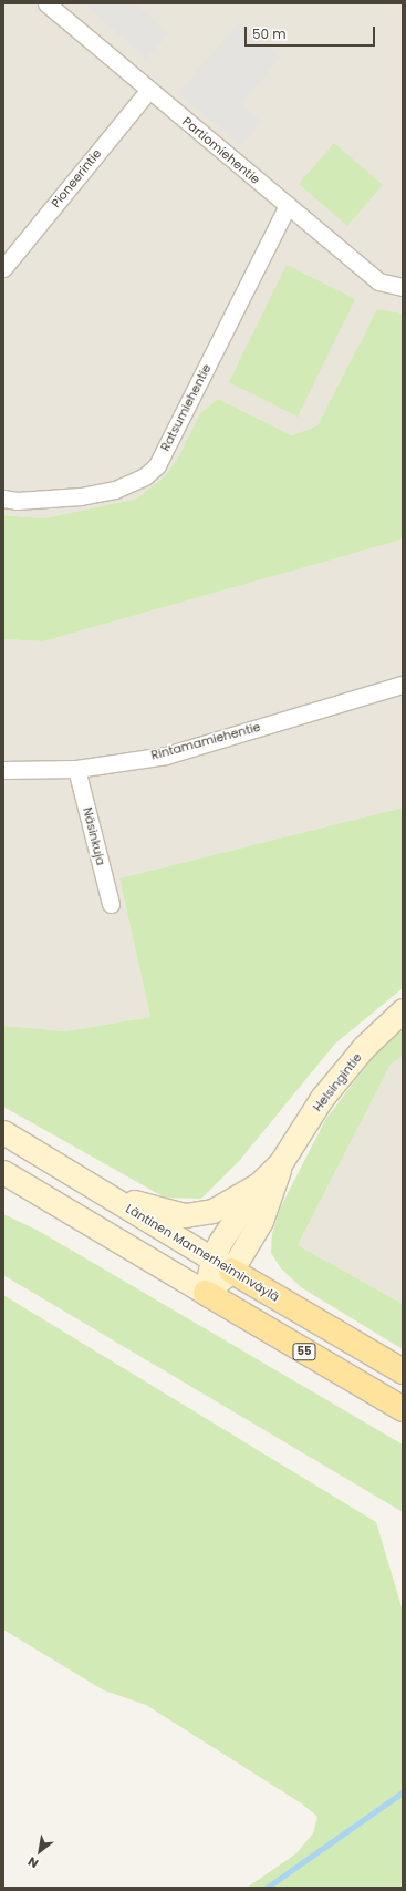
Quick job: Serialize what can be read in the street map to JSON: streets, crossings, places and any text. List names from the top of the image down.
{
  "streets": {
    "main road": ["Helsingintie", "Läntinen Mannerheiminväylä", "55"],
    "street": [
      "Partiomiehentie",
      "Pioneerintie",
      "Ratsumiehentie",
      "Rintamamiehentie",
      "Näsinkuja"
    ]
  },
  "crossings": [
    ["Partiomiehentie", "Pioneerintie"],
    ["Partiomiehentie", "Ratsumiehentie"],
    ["Rintamamiehentie", "Näsinkuja"],
    ["Helsingintie", "Läntinen Mannerheiminväylä"],
    ["Helsingintie", "55"]
  ],
  "scale_bar": "50 m",
  "north": "bottom left"
}
